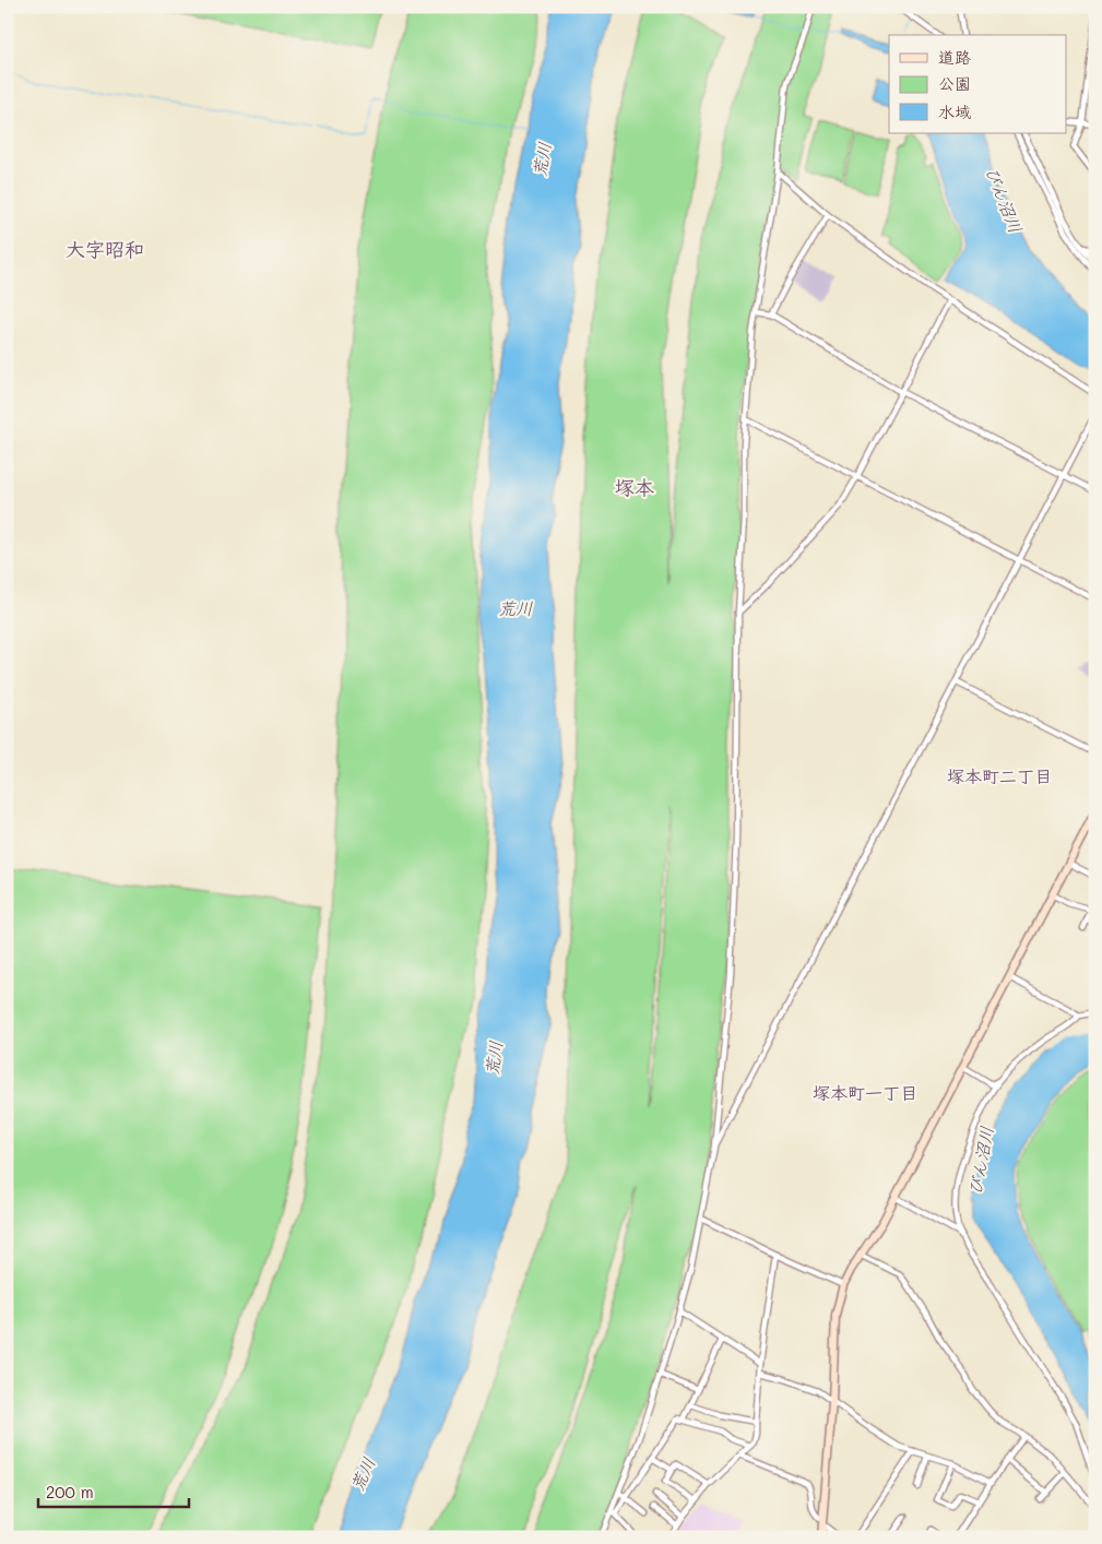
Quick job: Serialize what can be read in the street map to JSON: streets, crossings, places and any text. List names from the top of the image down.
{
  "districts": [
    "大字昭和",
    "塚本",
    "塚本町二丁目",
    "塚本町一丁目"
  ],
  "water": ["荒川", "びん沼川"],
  "legend": ["道路", "公園", "水域"],
  "scale_bar": "200 m"
}
